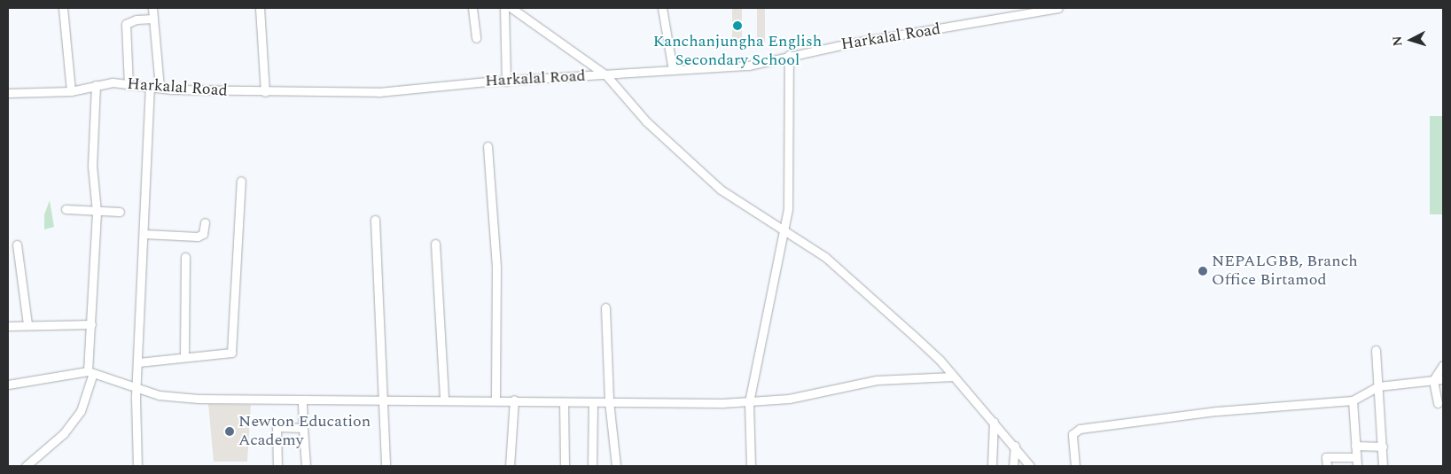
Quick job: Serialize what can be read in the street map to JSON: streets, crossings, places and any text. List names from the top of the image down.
{
  "streets": {
    "street": ["Harkalal Road"]
  },
  "places": ["Kanchanjungha English Secondary School", "NEPALGBB, Branch Office Birtamod", "Newton Education Academy"],
  "north": "left"
}
